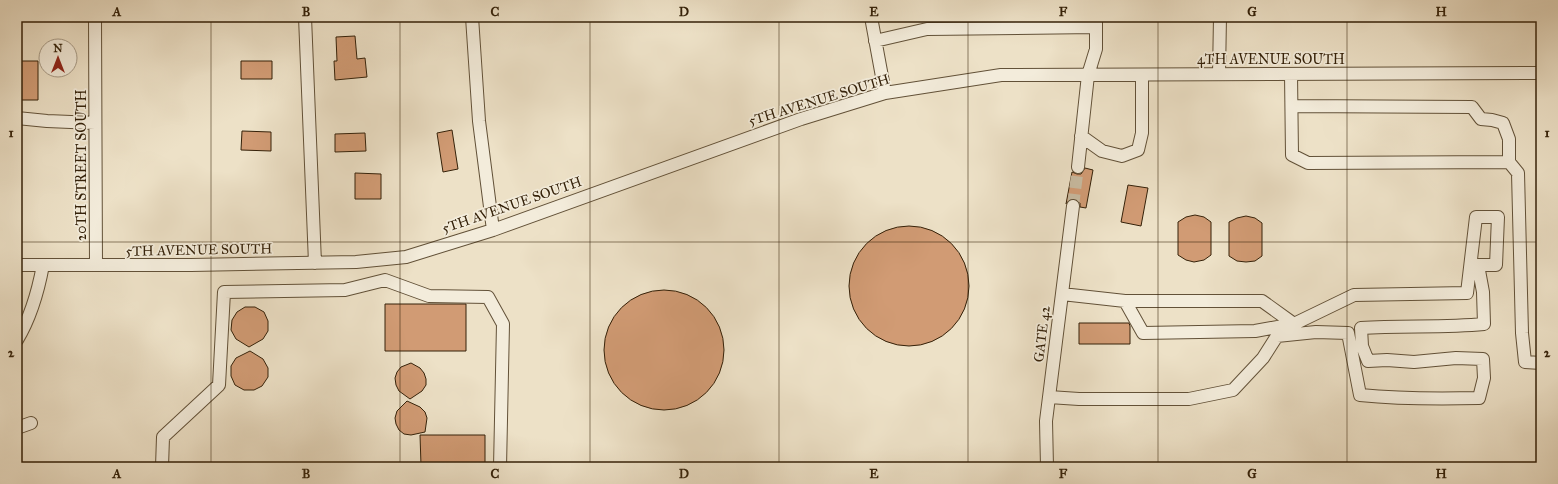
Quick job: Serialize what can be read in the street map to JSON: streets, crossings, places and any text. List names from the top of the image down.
{
  "streets": {
    "street": [
      "4TH AVENUE SOUTH",
      "5TH AVENUE SOUTH",
      "20TH STREET SOUTH",
      "GATE 42"
    ]
  },
  "crossings": [
    ["4TH AVENUE SOUTH", "5TH AVENUE SOUTH"],
    ["5TH AVENUE SOUTH", "20TH STREET SOUTH"]
  ],
  "north": "top",
  "grid": {
    "columns": [
      "A",
      "B",
      "C",
      "D",
      "E",
      "F",
      "G",
      "H"
    ],
    "rows": ["1", "2"]
  }
}
